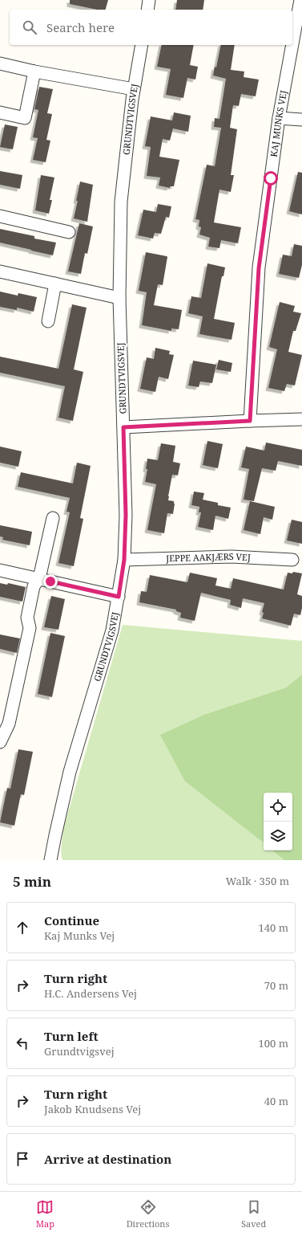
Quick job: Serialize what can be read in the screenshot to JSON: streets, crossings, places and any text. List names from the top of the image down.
{
  "streets": {
    "street": ["GRUNDTVIGSVEJ", "KAJ MUNKS VEJ", "JEPPE AAKJÆRS VEJ"]
  },
  "crossings": [
    ["GRUNDTVIGSVEJ", "JEPPE AAKJÆRS VEJ"]
  ],
  "page": {
    "search": "Search here",
    "heading": ["5 min", "Walk · 350 m"],
    "list": [
      ["Continue", "Kaj Munks Vej", "140 m"],
      ["Turn right", "H.C. Andersens Vej", "70 m"],
      ["Turn left", "Grundtvigsvej", "100 m"],
      ["Turn right", "Jakob Knudsens Vej", "40 m"],
      "Arrive at destination"
    ],
    "nav": ["Map", "Directions", "Saved"]
  }
}
